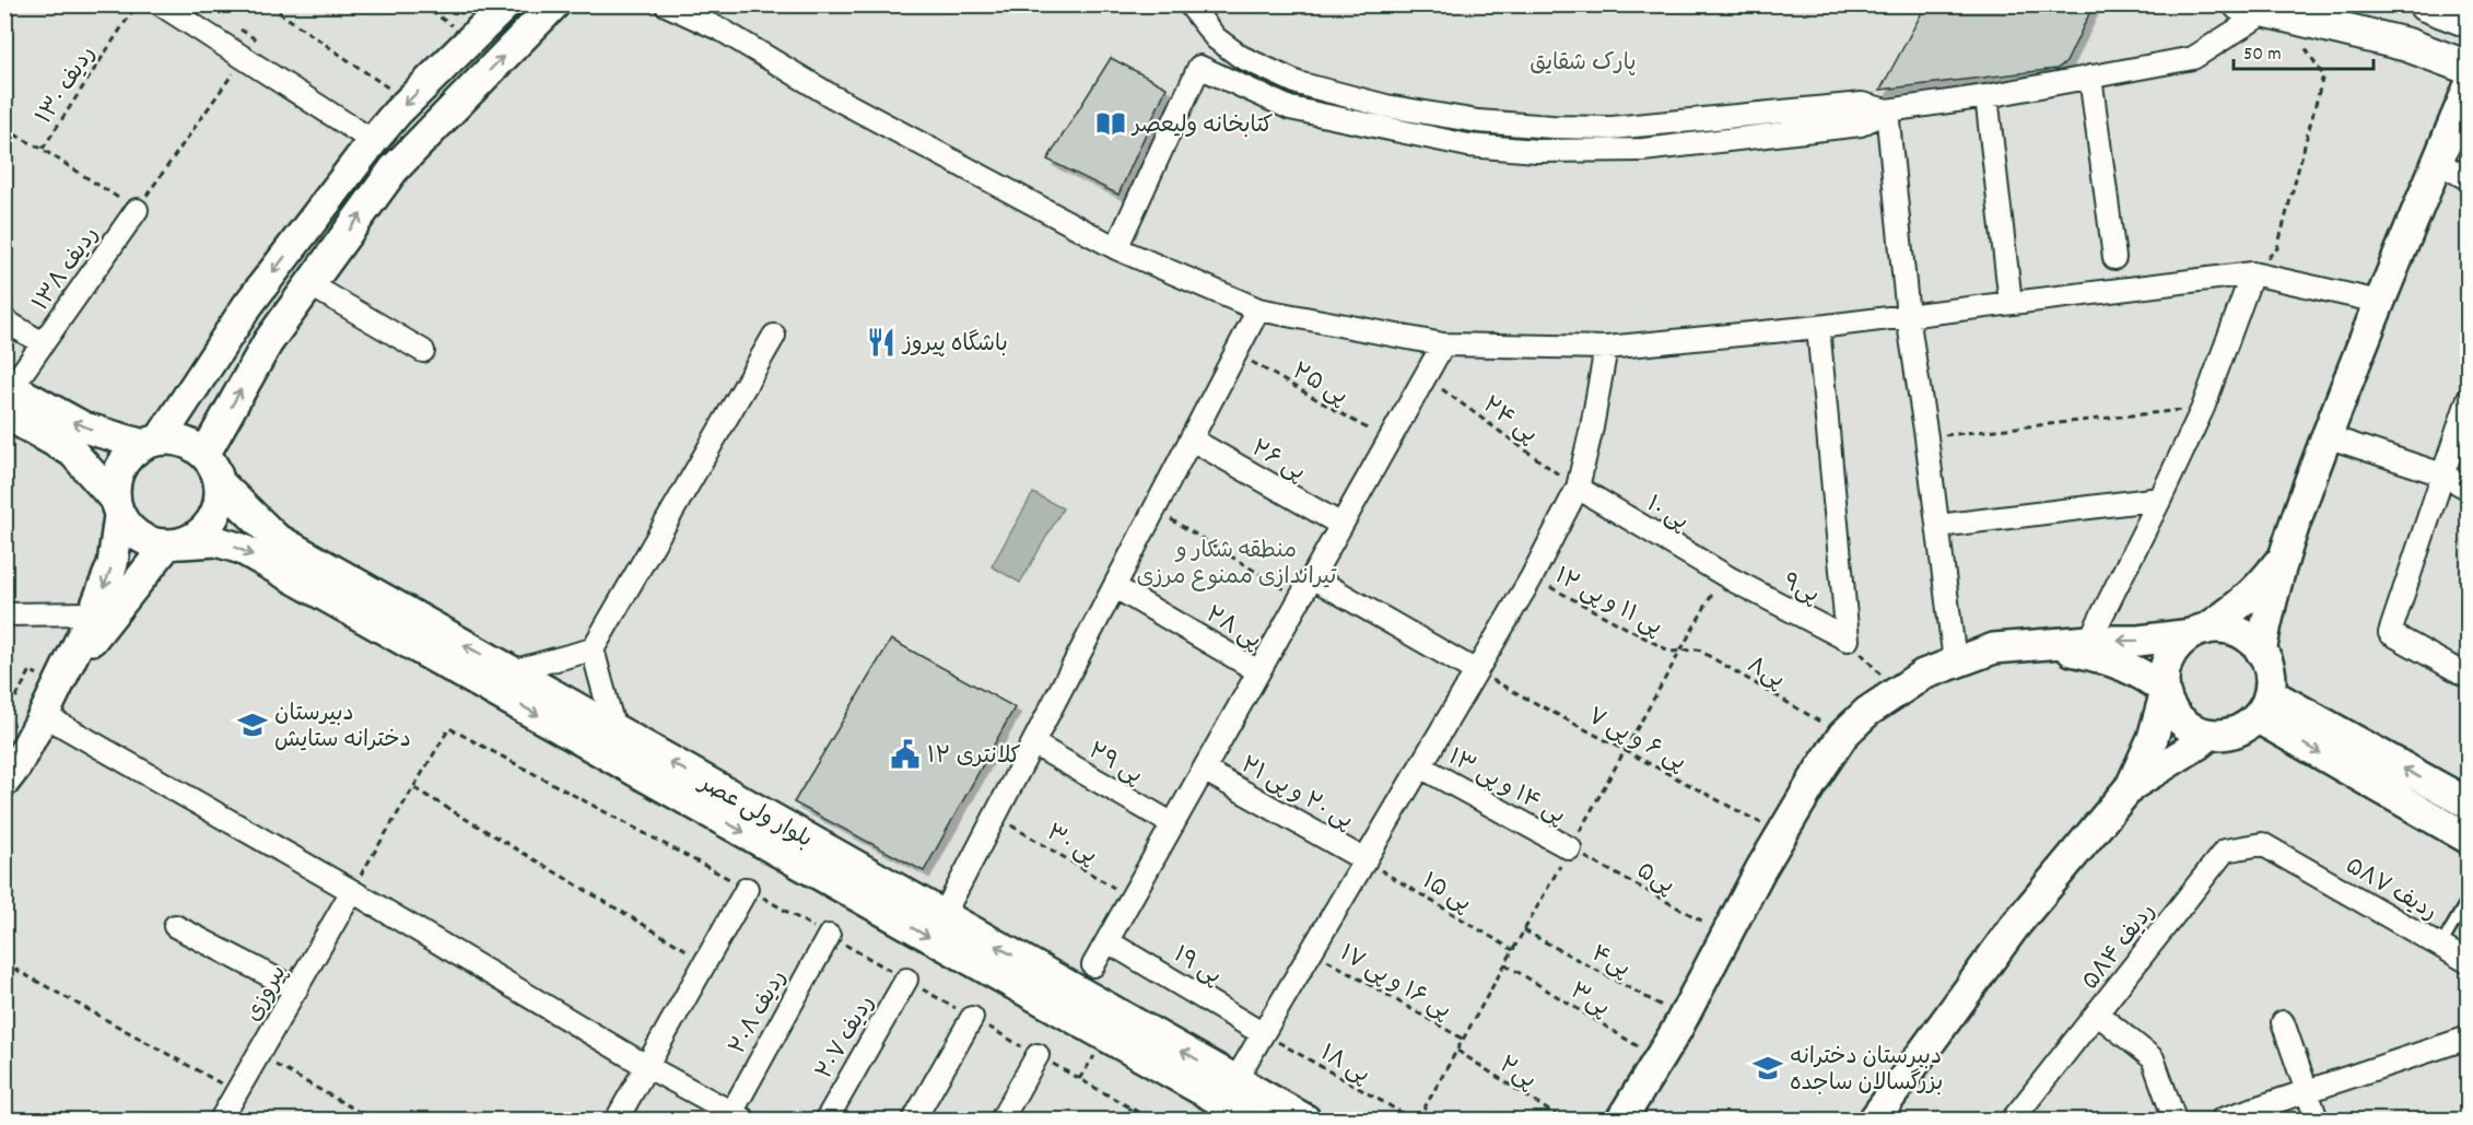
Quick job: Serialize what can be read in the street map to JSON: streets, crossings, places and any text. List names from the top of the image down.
{
  "streets": {
    "street": [
      "ردیف ۱۳۸",
      "پی ۲۶",
      "پی ۱۰",
      "پی۹",
      "پی ۲۸",
      "پی ۲۹",
      "پی ۱۴ و پی ۱۳",
      "پی ۲۰ و پی ۲۱",
      "بلوار ولی عصر",
      "ردیف ۵۸۷",
      "ردیف ۵۸۴",
      "پی ۱۹",
      "پیروزی",
      "ردیف ۲۰۸",
      "ردیف ۲۰۷"
    ],
    "path": [
      "ردیف ۱۳۰",
      "پی ۲۵",
      "پی ۲۴",
      "پی ۱۱ و پی ۱۲",
      "پی۸",
      "پی ۶ و پی ۷",
      "پی ۳۰",
      "پی۵",
      "پی ۱۵",
      "پی۴",
      "پی ۱۶ و پی ۱۷",
      "پی۳",
      "پی ۱۸",
      "پی۲"
    ]
  },
  "crossings": [
    ["پی ۲۴", "پی ۱۰"],
    ["پی ۱۰", "پی۹"],
    ["پی ۱۱ و پی ۱۲", "پی۸"],
    ["پی ۱۴ و پی ۱۳", "پی۵"],
    ["پی ۲۰ و پی ۲۱", "پی ۱۵"],
    ["ردیف ۵۸۷", "ردیف ۵۸۴"],
    ["پی ۱۹", "پی ۱۸"]
  ],
  "parks": ["پارک شقایق", "منطقه شکار و تیراندازی ممنوع مرزی"],
  "places": {
    "library": ["کتابخانه ولیعصر"],
    "restaurant": ["باشگاه پیروز"],
    "school or university": ["دبیرستان دخترانه ستایش", "دبیرستان دخترانه بزرگسالان ساجده"],
    "public building": ["کلانتری ۱۲"]
  },
  "scale_bar": "50 m"
}
